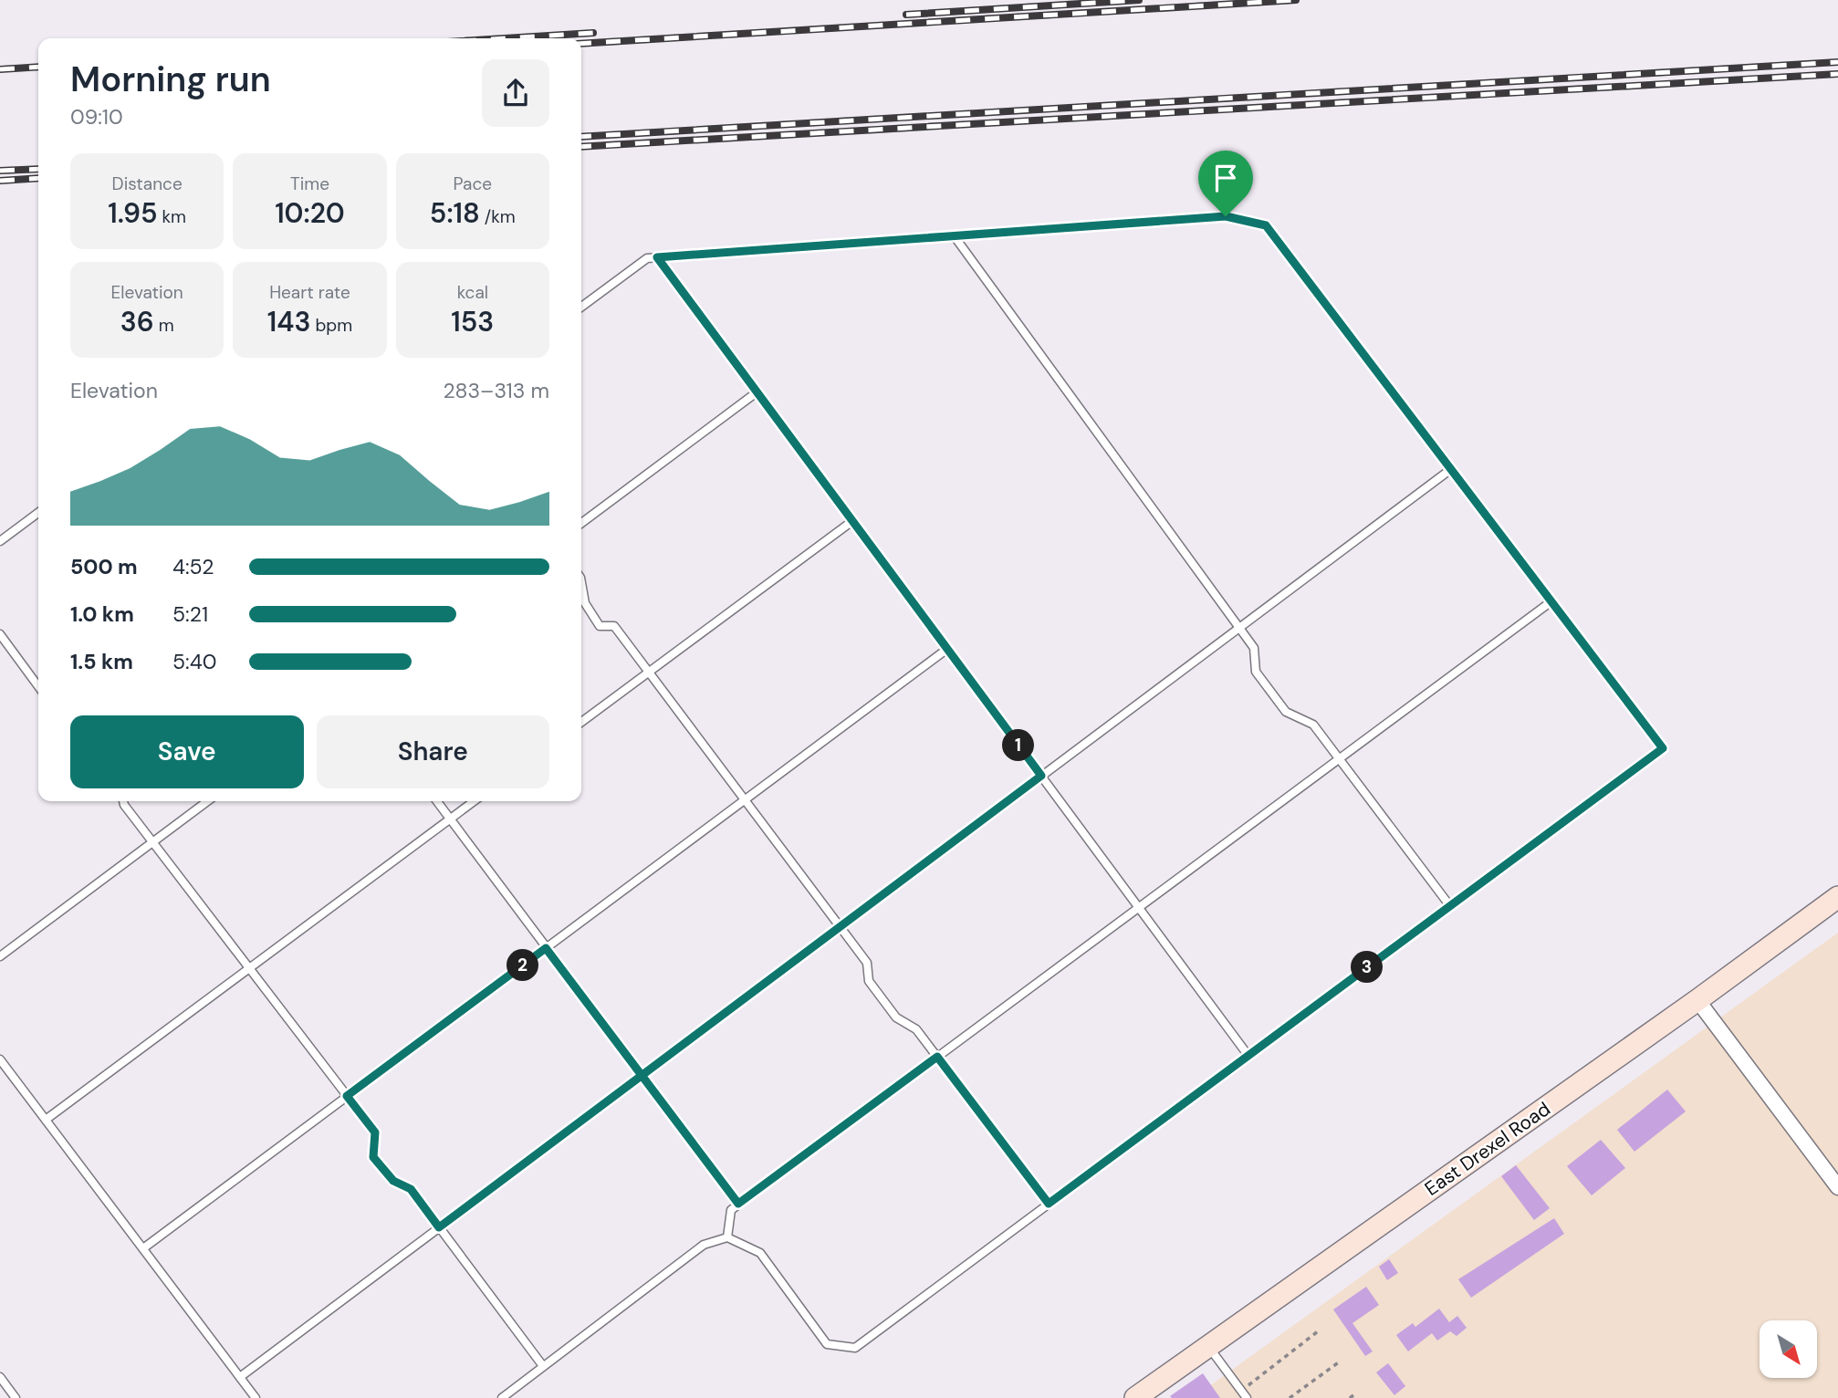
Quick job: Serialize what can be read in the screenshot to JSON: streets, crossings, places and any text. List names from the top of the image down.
{
  "streets": {
    "street": ["East Drexel Road"]
  },
  "north": "bottom right",
  "page": {
    "heading": ["Morning run", "09:10"],
    "stats": [
      ["Distance", "1.95 km"],
      ["Time", "10:20"],
      ["Pace", "5:18 /km"],
      ["Elevation", "36 m"],
      ["Heart rate", "143 bpm"],
      ["kcal", "153"]
    ],
    "chart": ["Elevation", "283–313 m"],
    "list": [
      {
        "name": "500 m",
        "note": "4:52"
      },
      {
        "name": "1.0 km",
        "note": "5:21"
      },
      {
        "name": "1.5 km",
        "note": "5:40"
      }
    ],
    "buttons": ["Save", "Share"],
    "pins": ["1", "2", "3"]
  }
}
